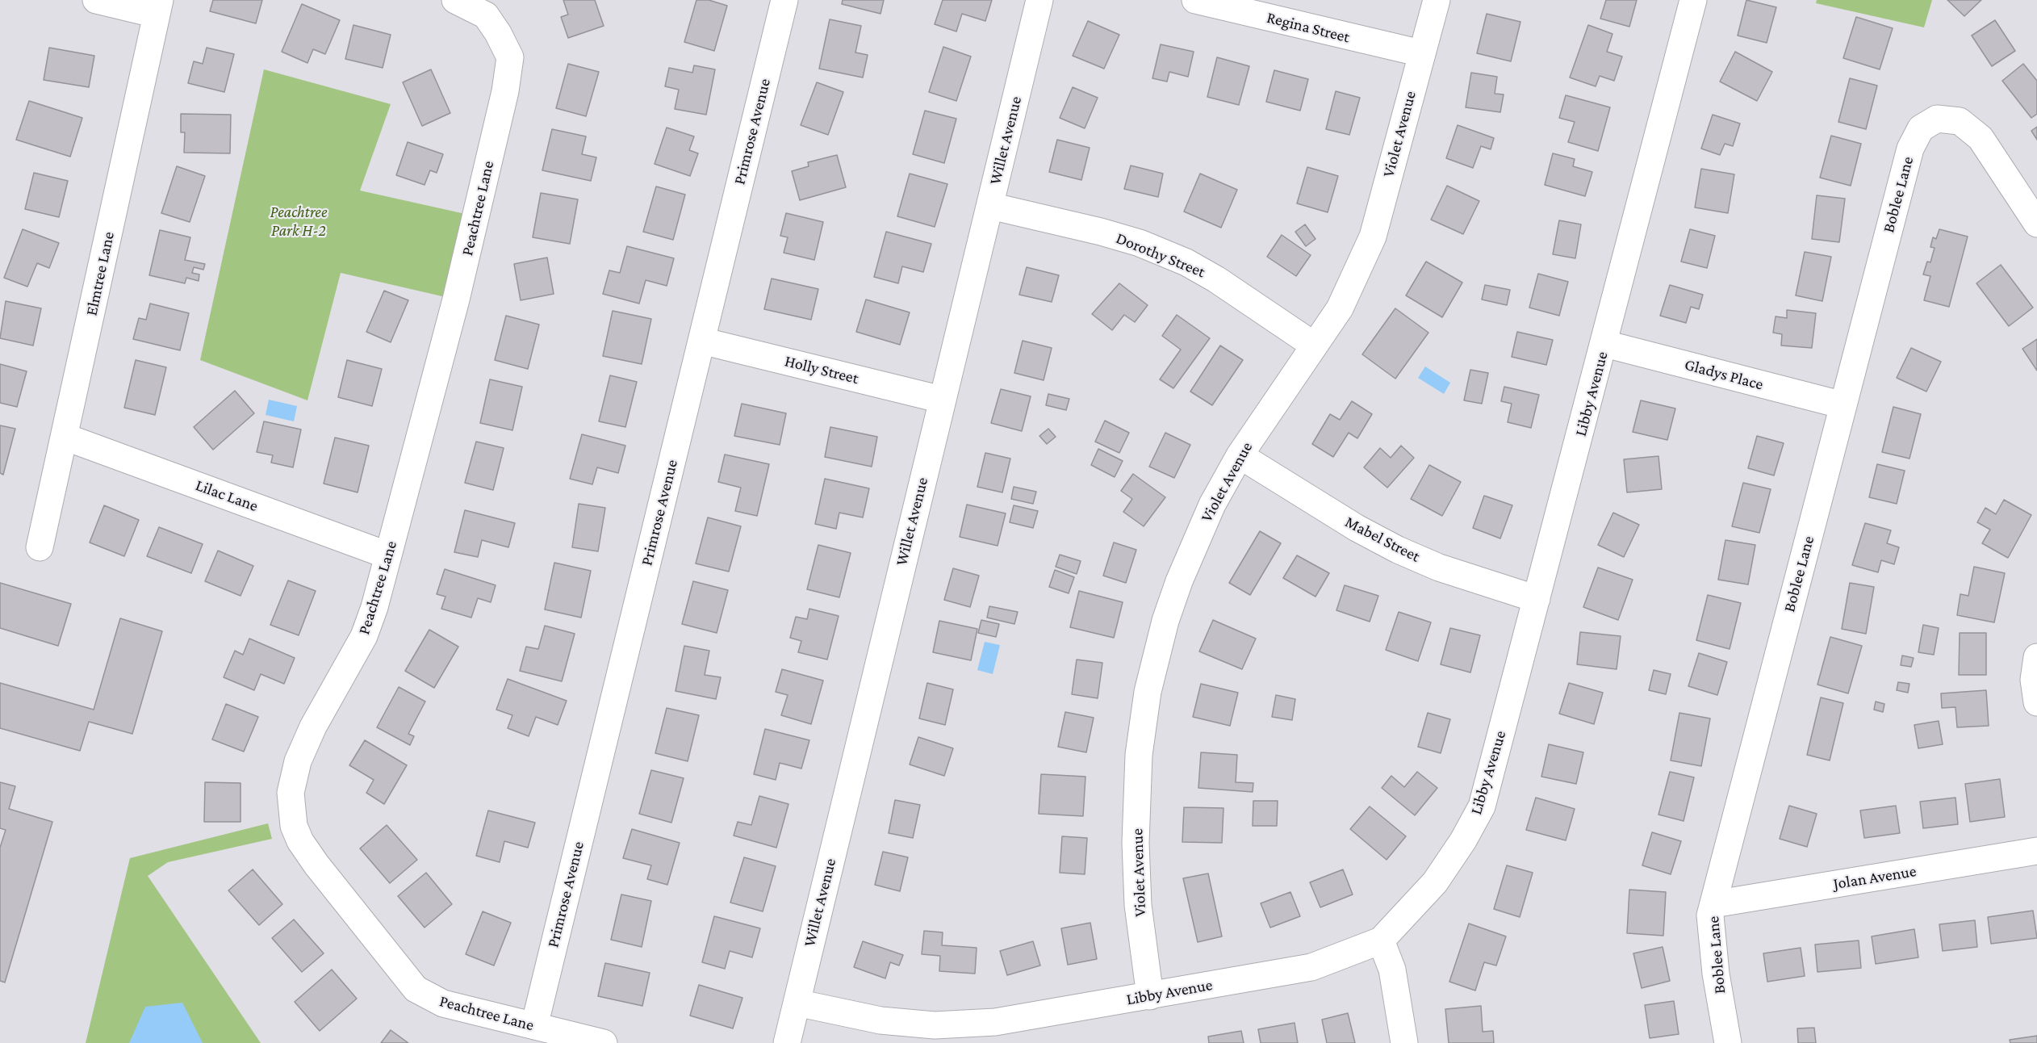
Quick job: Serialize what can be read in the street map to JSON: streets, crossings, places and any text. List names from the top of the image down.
{
  "streets": {
    "street": [
      "Regina Street",
      "Primrose Avenue",
      "Violet Avenue",
      "Willet Avenue",
      "Boblee Lane",
      "Peachtree Lane",
      "Dorothy Street",
      "Elmtree Lane",
      "Holly Street",
      "Gladys Place",
      "Libby Avenue",
      "Lilac Lane",
      "Mabel Street",
      "Jolan Avenue"
    ]
  },
  "crossings": [
    ["Regina Street", "Violet Avenue"],
    ["Primrose Avenue", "Peachtree Lane"],
    ["Primrose Avenue", "Holly Street"],
    ["Violet Avenue", "Dorothy Street"],
    ["Violet Avenue", "Libby Avenue"],
    ["Violet Avenue", "Mabel Street"],
    ["Willet Avenue", "Dorothy Street"],
    ["Willet Avenue", "Holly Street"],
    ["Willet Avenue", "Libby Avenue"],
    ["Boblee Lane", "Gladys Place"],
    ["Boblee Lane", "Jolan Avenue"],
    ["Peachtree Lane", "Lilac Lane"],
    ["Elmtree Lane", "Lilac Lane"],
    ["Gladys Place", "Libby Avenue"],
    ["Libby Avenue", "Mabel Street"]
  ],
  "parks": ["Peachtree Park H-2"]
}
